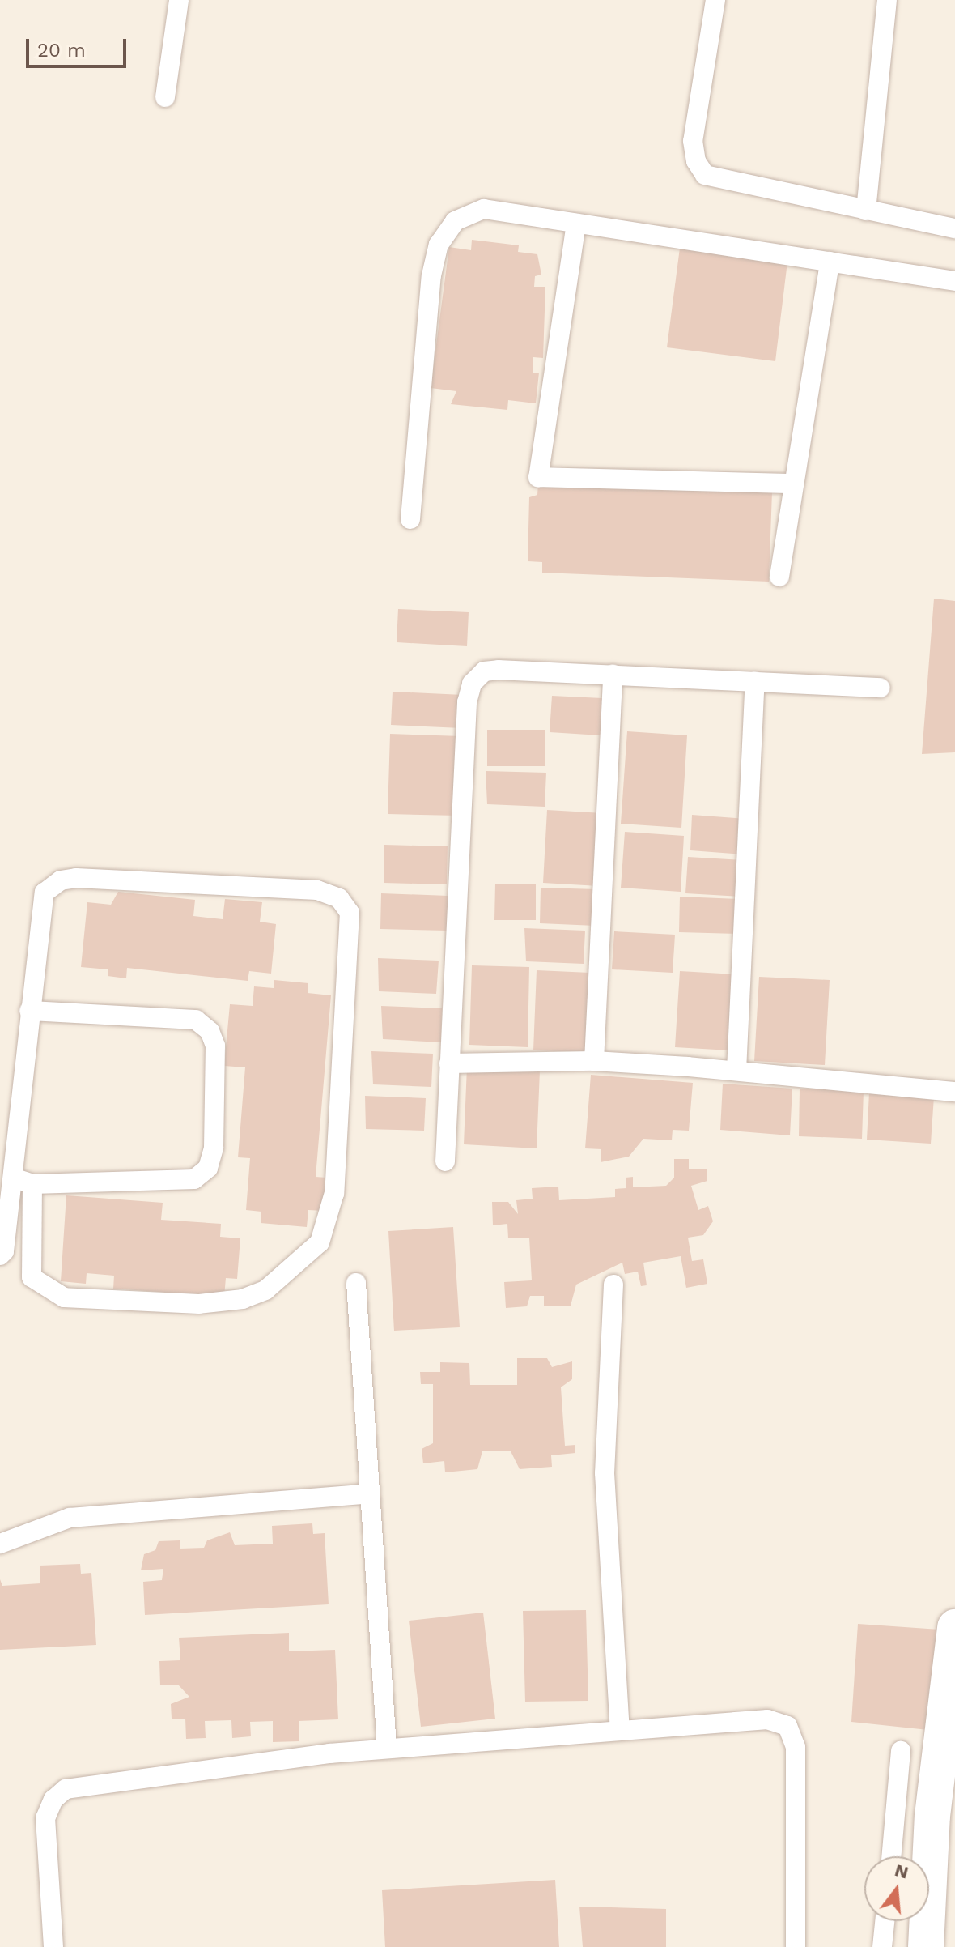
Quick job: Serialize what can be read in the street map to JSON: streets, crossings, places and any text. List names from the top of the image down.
{
  "scale_bar": "20 m",
  "north": "top"
}
